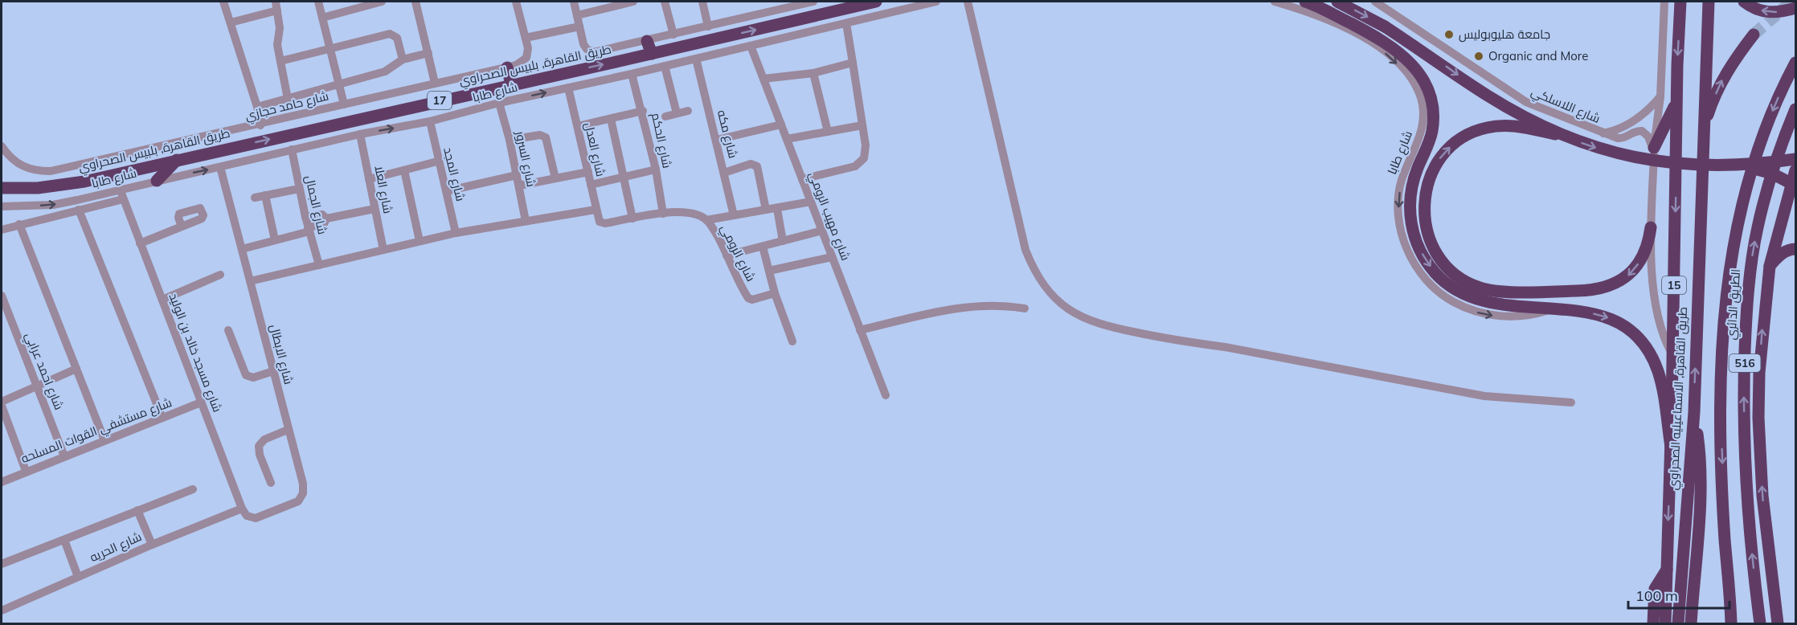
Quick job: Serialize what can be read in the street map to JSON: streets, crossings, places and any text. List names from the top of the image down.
{
  "streets": {
    "highway": [
      "طريق القاهرة, بلبيس الصحراوي",
      "17",
      "15",
      "الطريق الدائري",
      "516",
      "طريق القاهرة, الاسماعيليه الصحراوي"
    ],
    "street": [
      "شارع طابا",
      "شارع اللاسلكي",
      "شارع حامد حجازي",
      "شارع مكه",
      "شارع الحكم",
      "شارع العدل",
      "شارع السرور",
      "شارع المجد",
      "شارع العلا",
      "شارع الجمال",
      "شارع مهيب الرومي",
      "شارع الرومي",
      "شارع مسجد خالد بن الوليد",
      "شارع الابطال",
      "شارع احمد عرابي",
      "شارع مستشفي القوات المسلحه",
      "شارع الحريه"
    ]
  },
  "crossings": [
    ["شارع طابا", "شارع مكه"],
    ["شارع طابا", "شارع الحكم"],
    ["شارع طابا", "شارع العدل"],
    ["شارع طابا", "شارع السرور"],
    ["شارع طابا", "شارع المجد"],
    ["شارع طابا", "شارع العلا"],
    ["شارع طابا", "شارع الجمال"],
    ["شارع طابا", "شارع مهيب الرومي"],
    ["شارع طابا", "شارع مسجد خالد بن الوليد"],
    ["شارع طابا", "شارع الابطال"],
    ["شارع الحكم", "شارع الرومي"],
    ["شارع العدل", "شارع الرومي"],
    ["شارع مسجد خالد بن الوليد", "شارع الابطال"],
    ["شارع مسجد خالد بن الوليد", "شارع مستشفي القوات المسلحه"],
    ["شارع مسجد خالد بن الوليد", "شارع الحريه"],
    ["شارع الابطال", "شارع الحريه"],
    ["شارع احمد عرابي", "شارع مستشفي القوات المسلحه"]
  ],
  "one_way": ["طريق القاهرة, بلبيس الصحراوي"],
  "places": ["جامعة هليوبوليس", "Organic and More"],
  "scale_bar": "100 m"
}
